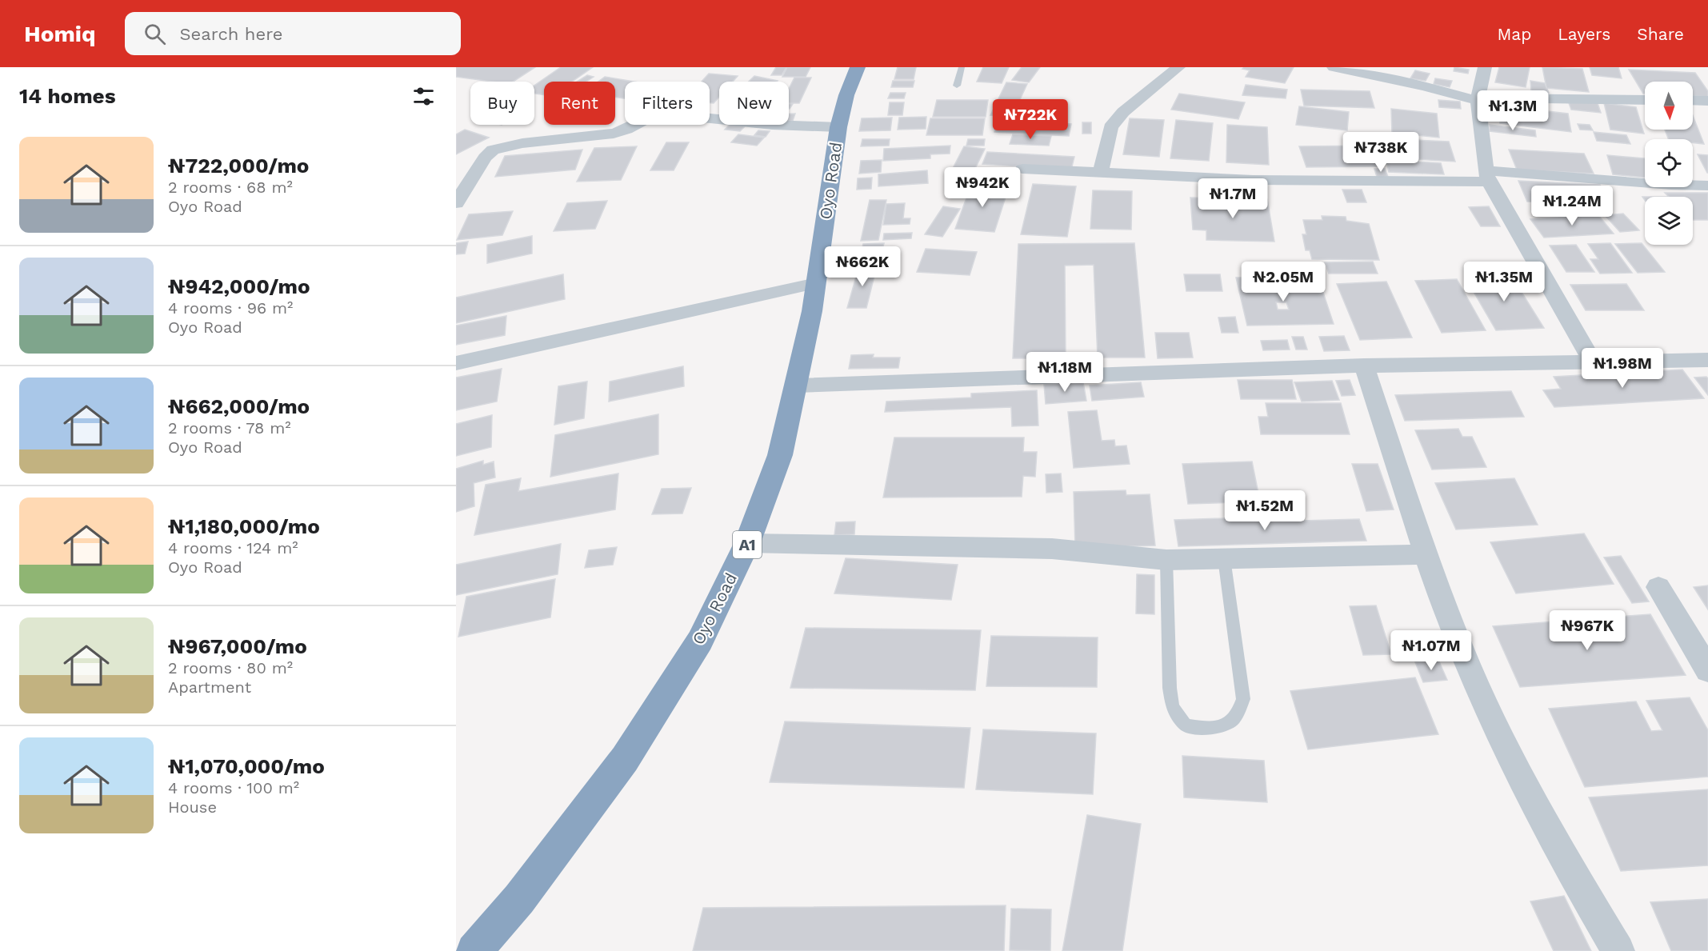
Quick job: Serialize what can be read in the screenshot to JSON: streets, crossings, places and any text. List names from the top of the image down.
{
  "streets": {
    "highway": ["Oyo Road", "A1"]
  },
  "north": "bottom",
  "page": {
    "header": "Homiq",
    "search": "Search here",
    "nav": ["Map", "Layers", "Share"],
    "heading": "14 homes",
    "chip": [
      "Buy",
      "Rent",
      "Filters",
      "New"
    ],
    "price": [
      "₦1.3M",
      "₦722K",
      "₦738K",
      "₦942K",
      "₦1.7M",
      "₦1.24M",
      "₦662K",
      "₦2.05M",
      "₦1.35M",
      "₦1.98M",
      "₦1.18M",
      "₦1.52M",
      "₦967K",
      "₦1.07M"
    ],
    "list": [
      {
        "name": "₦722,000/mo",
        "note": "2 rooms · 68 m² · Oyo Road"
      },
      {
        "name": "₦942,000/mo",
        "note": "4 rooms · 96 m² · Oyo Road"
      },
      {
        "name": "₦662,000/mo",
        "note": "2 rooms · 78 m² · Oyo Road"
      },
      {
        "name": "₦1,180,000/mo",
        "note": "4 rooms · 124 m² · Oyo Road"
      },
      {
        "name": "₦967,000/mo",
        "note": "2 rooms · 80 m² · Apartment"
      },
      {
        "name": "₦1,070,000/mo",
        "note": "4 rooms · 100 m² · House"
      }
    ]
  }
}
